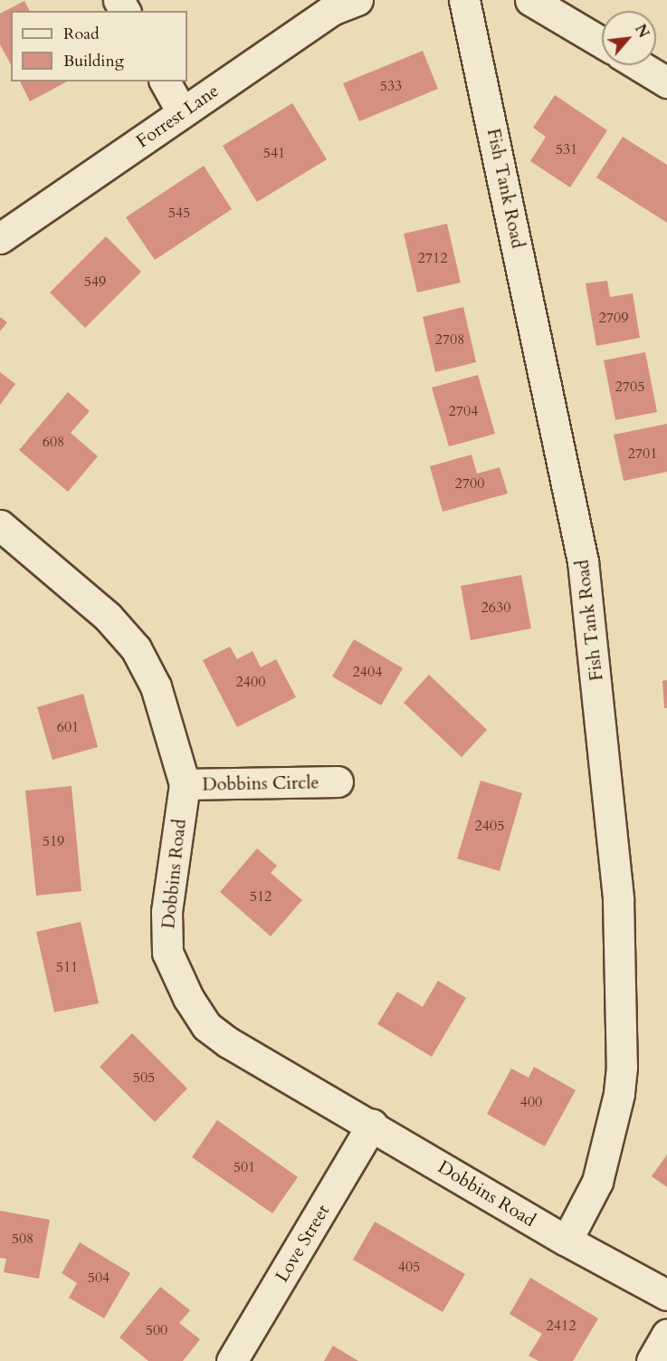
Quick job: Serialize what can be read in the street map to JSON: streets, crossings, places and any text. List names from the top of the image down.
{
  "streets": {
    "street": [
      "Forrest Lane",
      "Fish Tank Road",
      "Dobbins Circle",
      "Dobbins Road",
      "Love Street"
    ]
  },
  "crossings": [
    ["Fish Tank Road", "Dobbins Road"],
    ["Dobbins Circle", "Dobbins Road"],
    ["Dobbins Road", "Love Street"]
  ],
  "house_numbers": [
    "533",
    "531",
    "541",
    "545",
    "2712",
    "549",
    "2709",
    "2708",
    "2705",
    "2704",
    "608",
    "2701",
    "2700",
    "2630",
    "2404",
    "2400",
    "601",
    "2405",
    "519",
    "512",
    "511",
    "505",
    "400",
    "501",
    "508",
    "405",
    "504",
    "2412",
    "500"
  ],
  "legend": ["Road", "Building"],
  "north": "top right"
}
